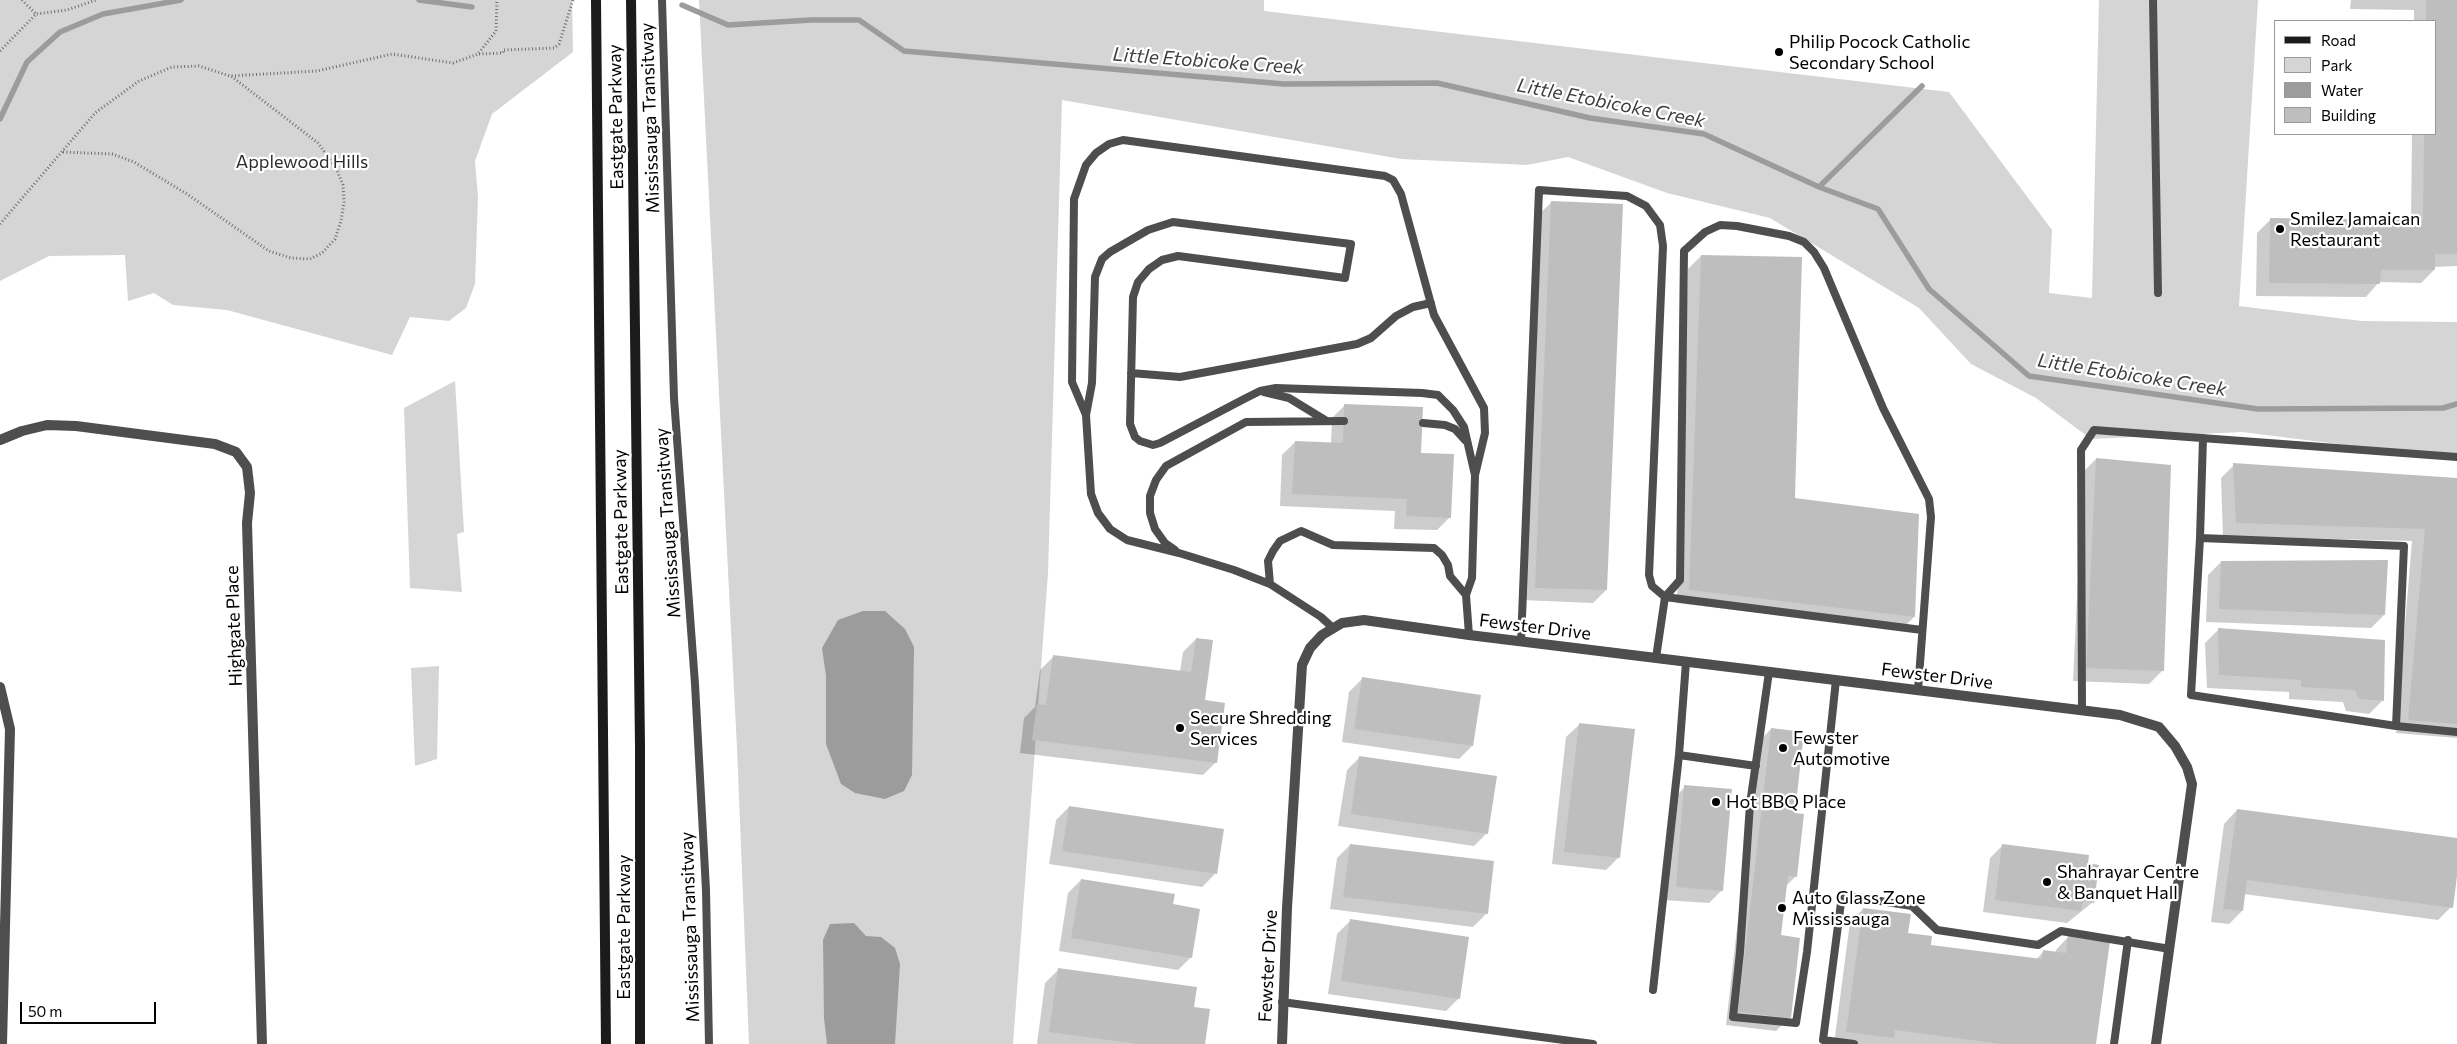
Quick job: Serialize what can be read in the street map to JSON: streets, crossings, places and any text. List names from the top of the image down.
{
  "streets": {
    "main road": ["Eastgate Parkway"],
    "street": ["Highgate Place", "Fewster Drive"],
    "lane": ["Mississauga Transitway"]
  },
  "water": ["Little Etobicoke Creek"],
  "parks": ["Applewood Hills"],
  "places": [
    "Philip Pocock Catholic Secondary School",
    "Smilez Jamaican Restaurant",
    "Secure Shredding Services",
    "Fewster Automotive",
    "Hot BBQ Place",
    "Shahrayar Centre & Banquet Hall",
    "Auto Glass Zone Mississauga"
  ],
  "legend": [
    "Road",
    "Park",
    "Water",
    "Building"
  ],
  "scale_bar": "50 m"
}
